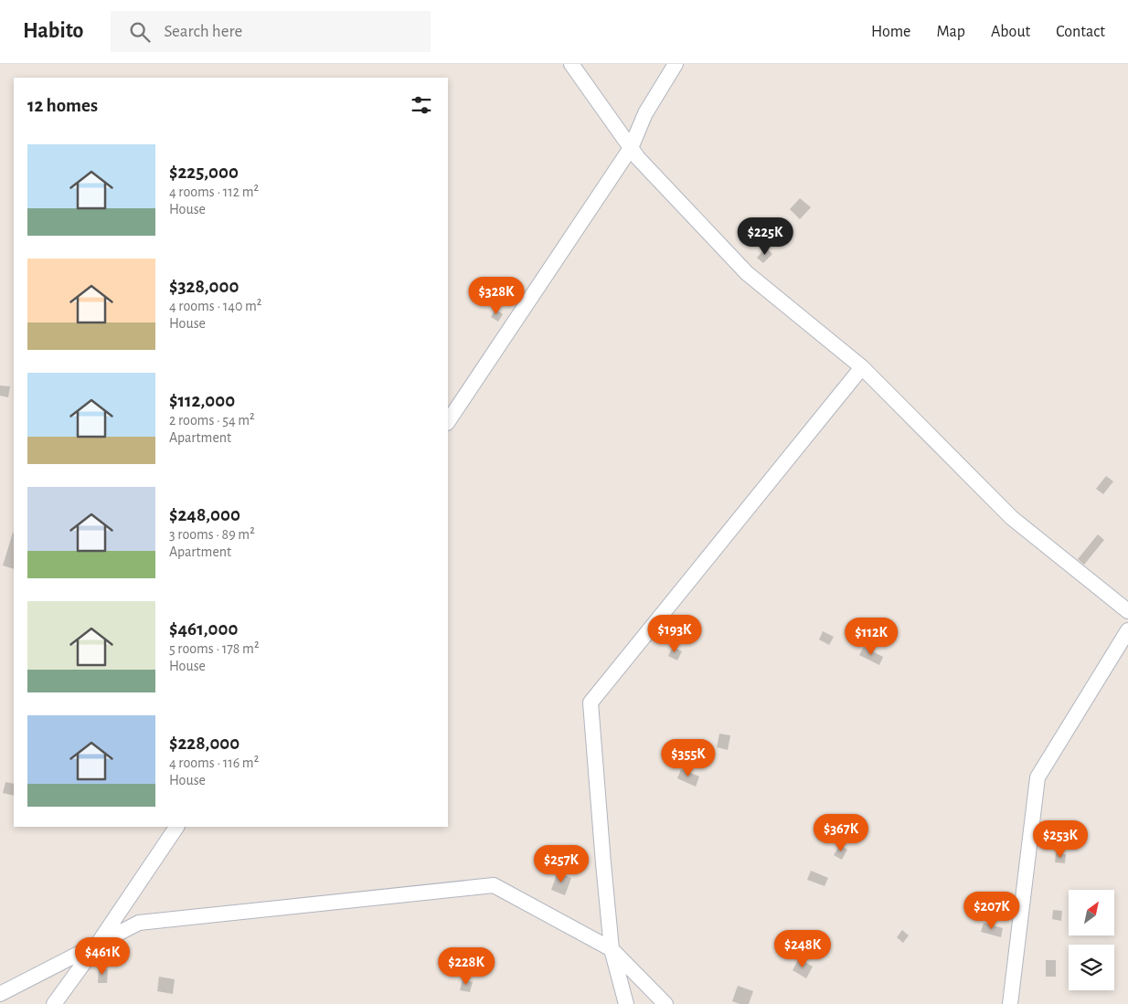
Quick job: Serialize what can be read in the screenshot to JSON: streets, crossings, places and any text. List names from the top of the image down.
{
  "north": "top right",
  "page": {
    "header": "Habito",
    "search": "Search here",
    "nav": [
      "Home",
      "Map",
      "About",
      "Contact"
    ],
    "heading": "12 homes",
    "list": [
      {
        "name": "$225,000",
        "note": "4 rooms · 112 m² · House"
      },
      {
        "name": "$328,000",
        "note": "4 rooms · 140 m² · House"
      },
      {
        "name": "$112,000",
        "note": "2 rooms · 54 m² · Apartment"
      },
      {
        "name": "$248,000",
        "note": "3 rooms · 89 m² · Apartment"
      },
      {
        "name": "$461,000",
        "note": "5 rooms · 178 m² · House"
      },
      {
        "name": "$228,000",
        "note": "4 rooms · 116 m² · House"
      }
    ],
    "price": [
      "$225K",
      "$328K",
      "$193K",
      "$112K",
      "$355K",
      "$367K",
      "$253K",
      "$257K",
      "$207K",
      "$248K",
      "$461K",
      "$228K"
    ]
  }
}
